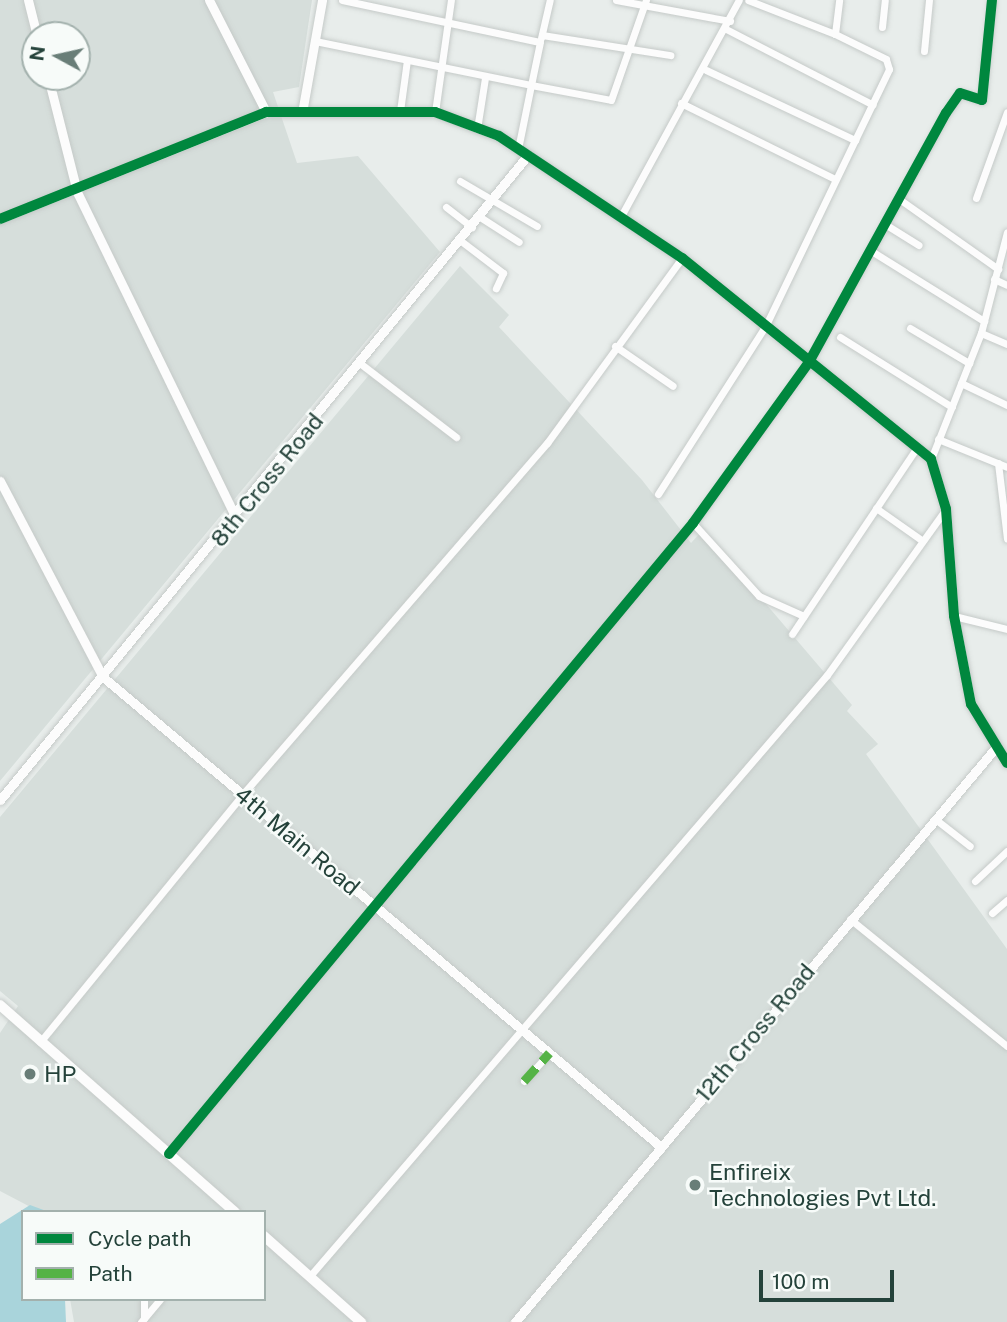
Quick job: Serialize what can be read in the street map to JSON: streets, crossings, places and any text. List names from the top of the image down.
{
  "streets": {
    "street": ["8th Cross Road", "4th Main Road", "12th Cross Road"]
  },
  "crossings": [
    ["8th Cross Road", "4th Main Road"],
    ["4th Main Road", "12th Cross Road"]
  ],
  "places": ["HP", "Enfireix Technologies Pvt Ltd."],
  "legend": ["Cycle path", "Path"],
  "scale_bar": "100 m",
  "north": "left"
}
